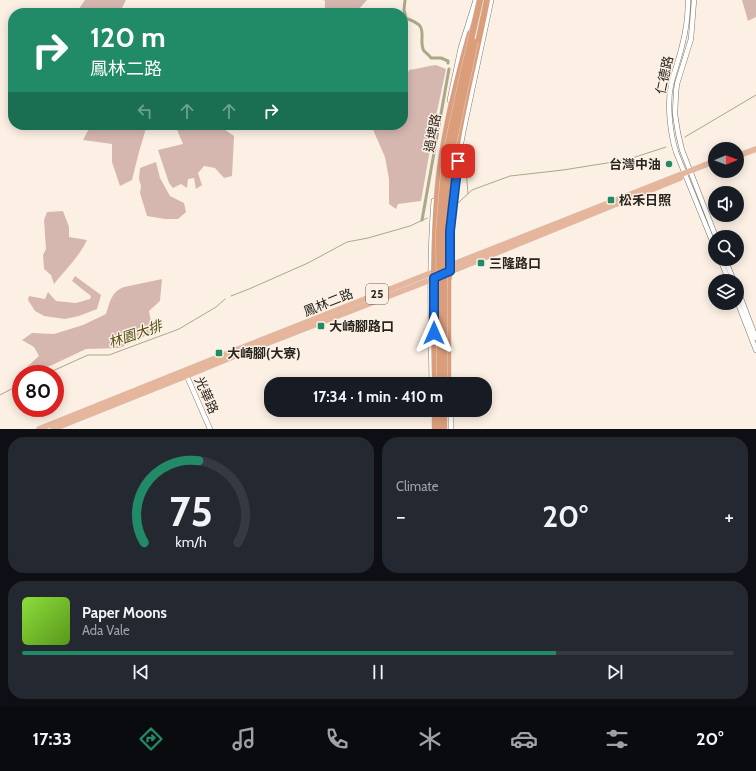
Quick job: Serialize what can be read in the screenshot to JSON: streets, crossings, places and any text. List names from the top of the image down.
{
  "streets": {
    "main road": ["過埤路", "25", "鳳林二路"],
    "street": ["仁德路", "光華路"]
  },
  "crossings": [
    ["仁德路", "鳳林二路"],
    ["過埤路", "鳳林二路"],
    ["鳳林二路", "光華路"]
  ],
  "water": ["林園大排"],
  "places": {
    "other": ["台灣中油"],
    "transit": [
      "松禾日照",
      "三隆路口",
      "大崎腳路口",
      "大崎腳(大寮)"
    ]
  },
  "north": "right",
  "page": {
    "turn": ["120 m", "鳳林二路"],
    "limit": "80",
    "trip": "17:34 · 1 min · 410 m",
    "tile": "Climate",
    "heat": ["−", "20°", "+"],
    "song": ["Paper Moons", "Ada Vale"],
    "tabs": ["17:33", "20°"],
    "gauge": ["75", "km/h"]
  }
}
